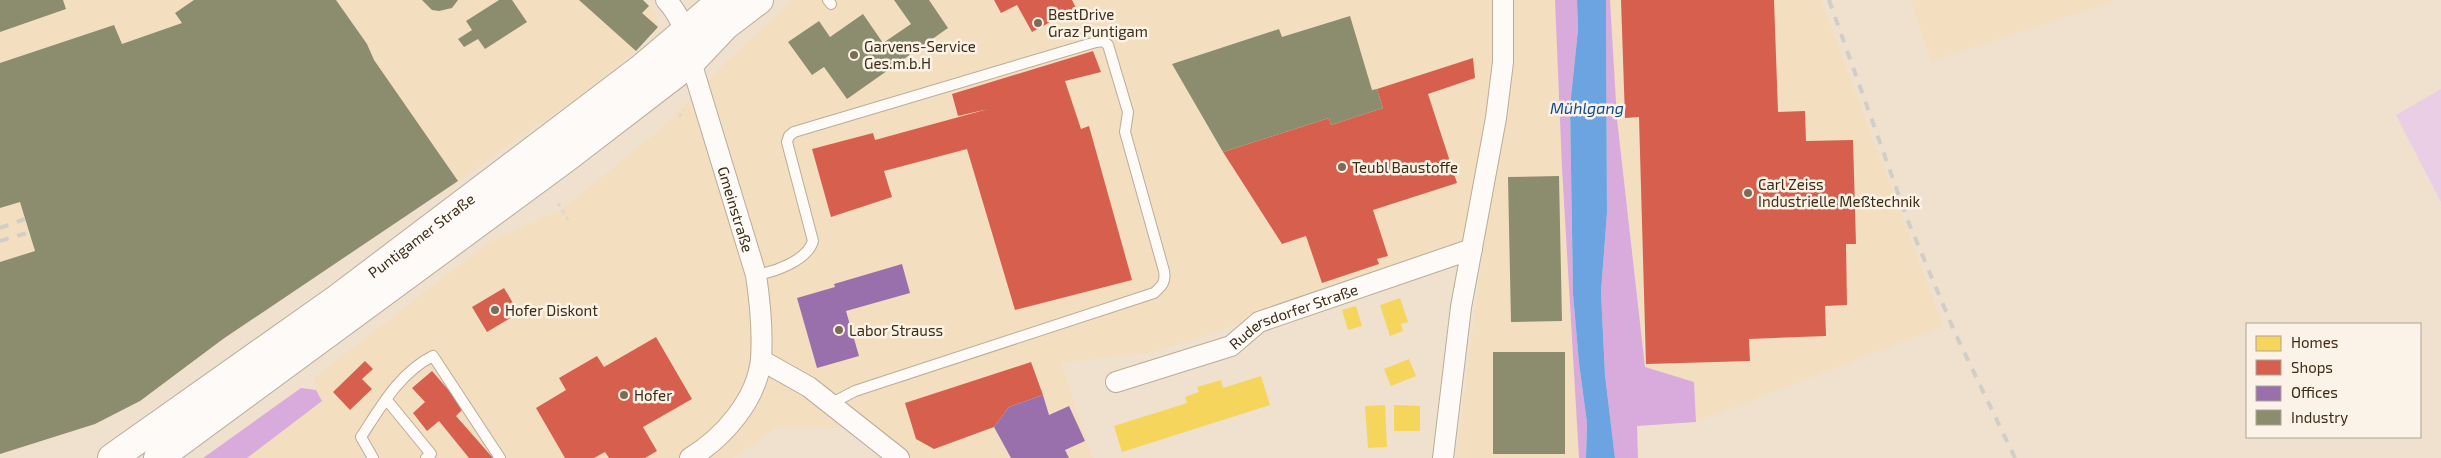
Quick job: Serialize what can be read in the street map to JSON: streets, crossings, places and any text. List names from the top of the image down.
{
  "streets": {
    "main road": ["Puntigamer Straße"],
    "street": ["Gmeinstraße", "Rudersdorfer Straße"]
  },
  "crossings": [
    ["Gmeinstraße", "Puntigamer Straße"]
  ],
  "water": ["Mühlgang"],
  "places": [
    "BestDrive Graz Puntigam",
    "Garvens-Service Ges.m.b.H",
    "Teubl Baustoffe",
    "Carl Zeiss Industrielle Meßtechnik",
    "Hofer Diskont",
    "Labor Strauss",
    "Hofer"
  ],
  "legend": [
    "Homes",
    "Shops",
    "Offices",
    "Industry"
  ]
}
